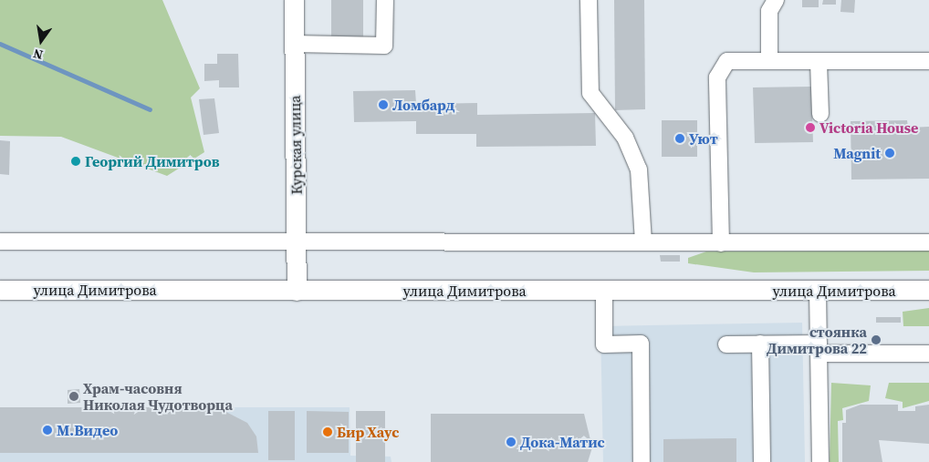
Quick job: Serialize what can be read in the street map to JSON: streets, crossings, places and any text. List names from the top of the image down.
{
  "streets": {
    "main road": ["Курская улица", "улица Димитрова"]
  },
  "crossings": [
    ["Курская улица", "улица Димитрова"]
  ],
  "places": [
    "Ломбард",
    "Victoria House",
    "Уют",
    "Magnit",
    "Георгий Димитров",
    "стоянка Димитрова 22",
    "Храм-часовня Николая Чудотворца",
    "М.Видео",
    "Бир Хаус",
    "Дока-Матис"
  ],
  "north": "bottom"
}
